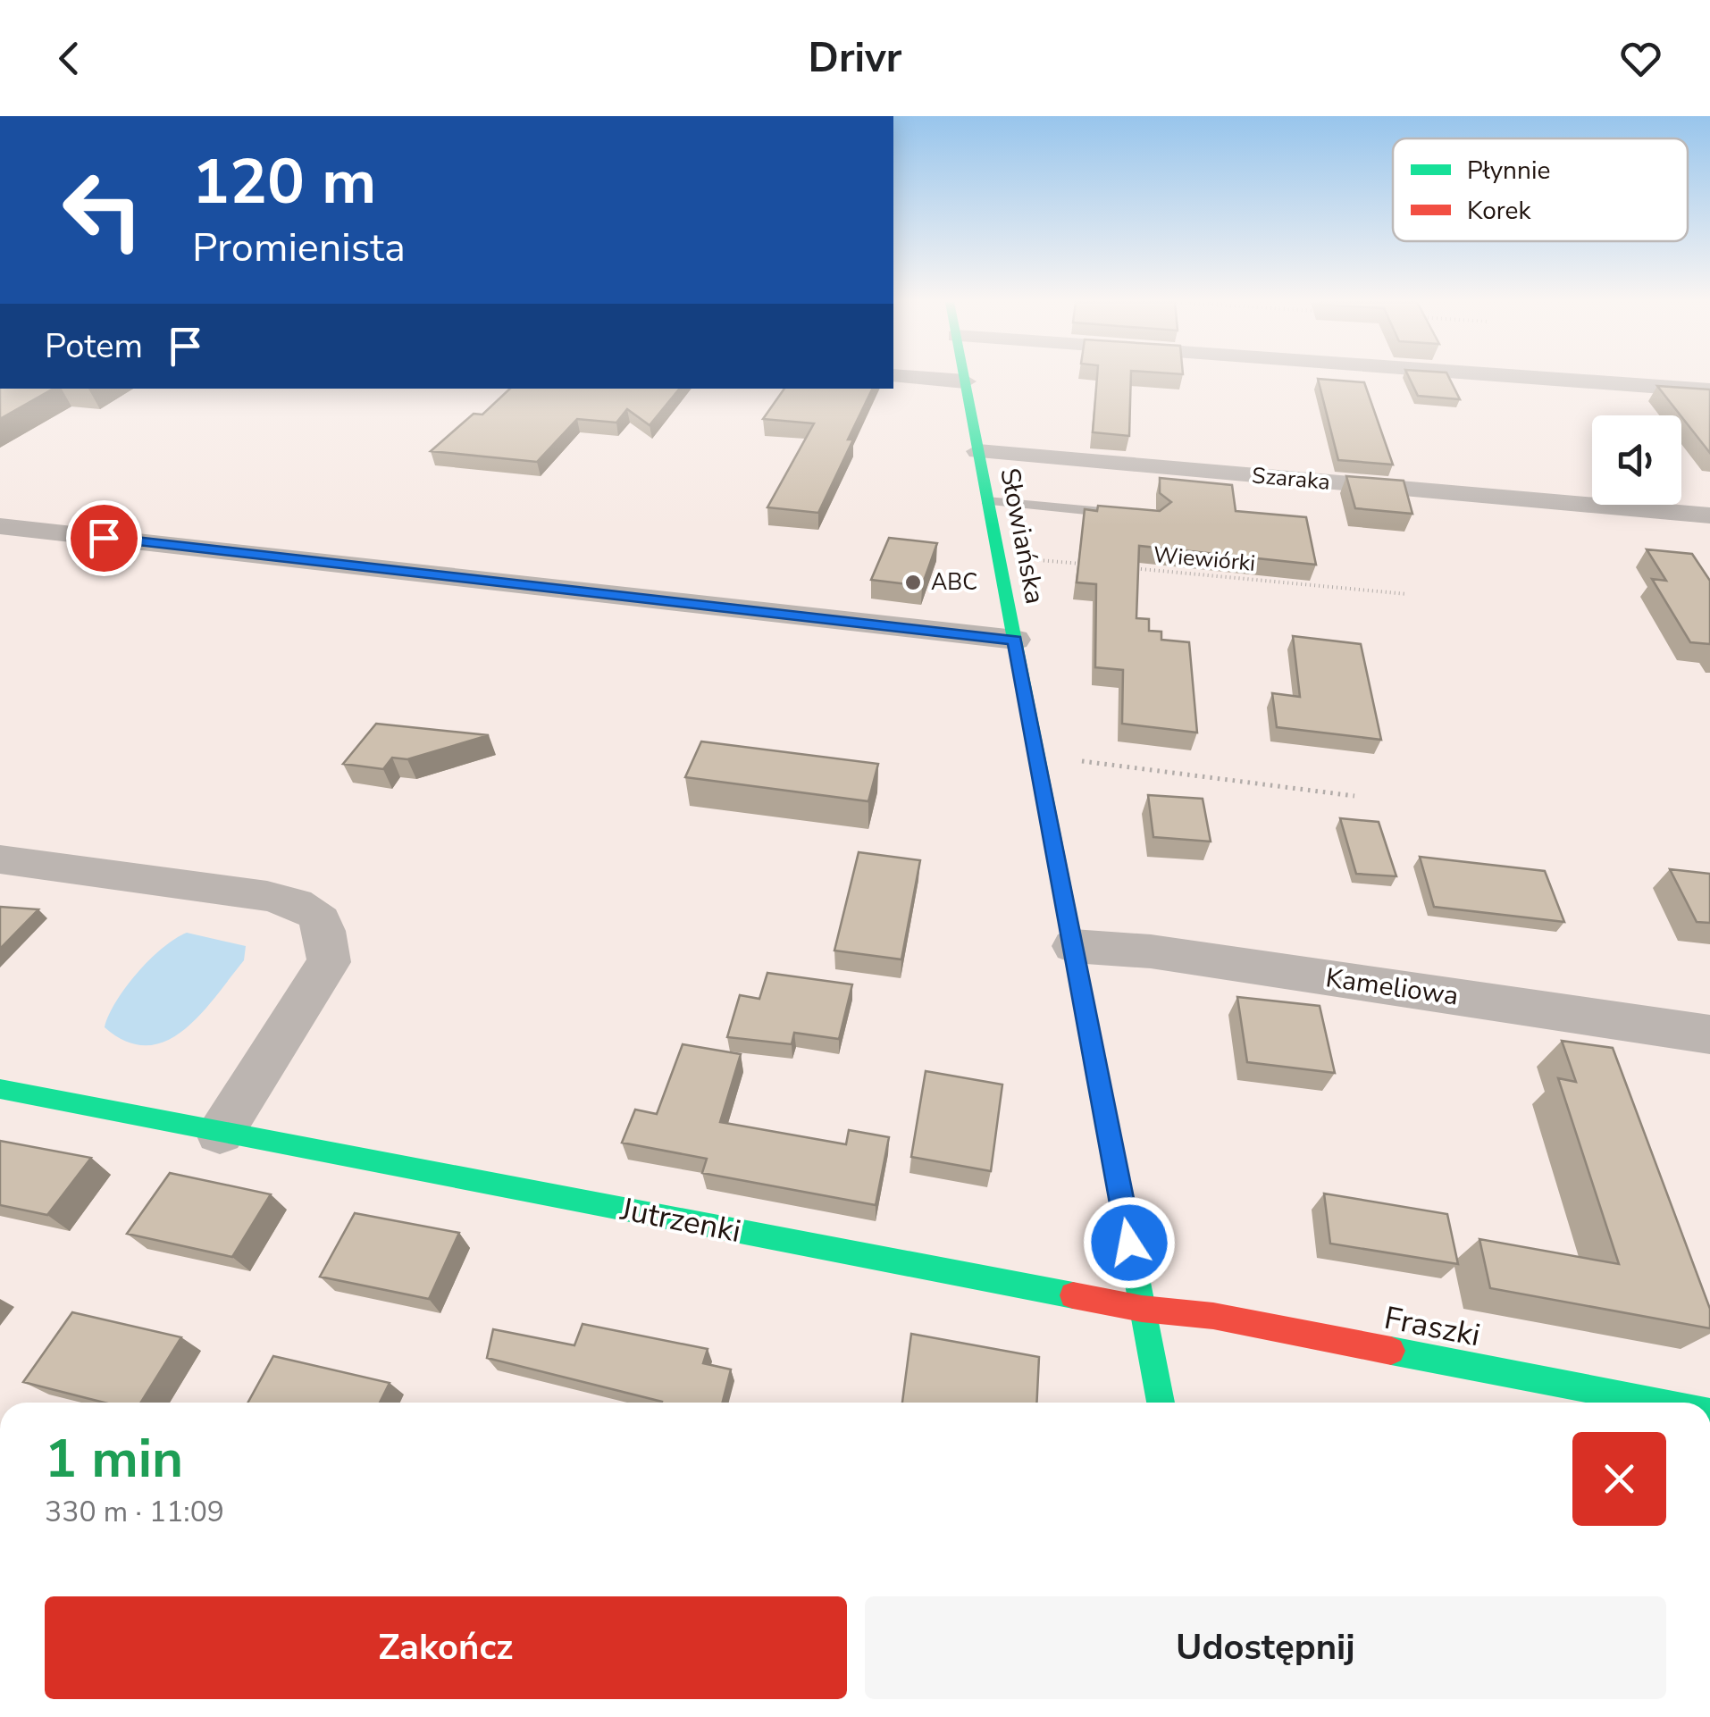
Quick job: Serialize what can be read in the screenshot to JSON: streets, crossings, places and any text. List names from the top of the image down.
{
  "streets": {
    "street": [
      "Szaraka",
      "Słowiańska",
      "Kameliowa",
      "Jutrzenki",
      "Fraszki"
    ],
    "path": ["Wiewiórki"]
  },
  "crossings": [
    ["Szaraka", "Słowiańska"],
    ["Słowiańska", "Kameliowa"],
    ["Słowiańska", "Jutrzenki"],
    ["Słowiańska", "Fraszki"],
    ["Jutrzenki", "Fraszki"]
  ],
  "places": ["ABC"],
  "legend": ["Płynnie", "Korek"],
  "page": {
    "header": "Drivr",
    "turn": ["120 m", "Promienista"],
    "then": "Potem",
    "heading": ["1 min", "330 m · 11:09"],
    "buttons": ["Zakończ", "Udostępnij"]
  }
}
